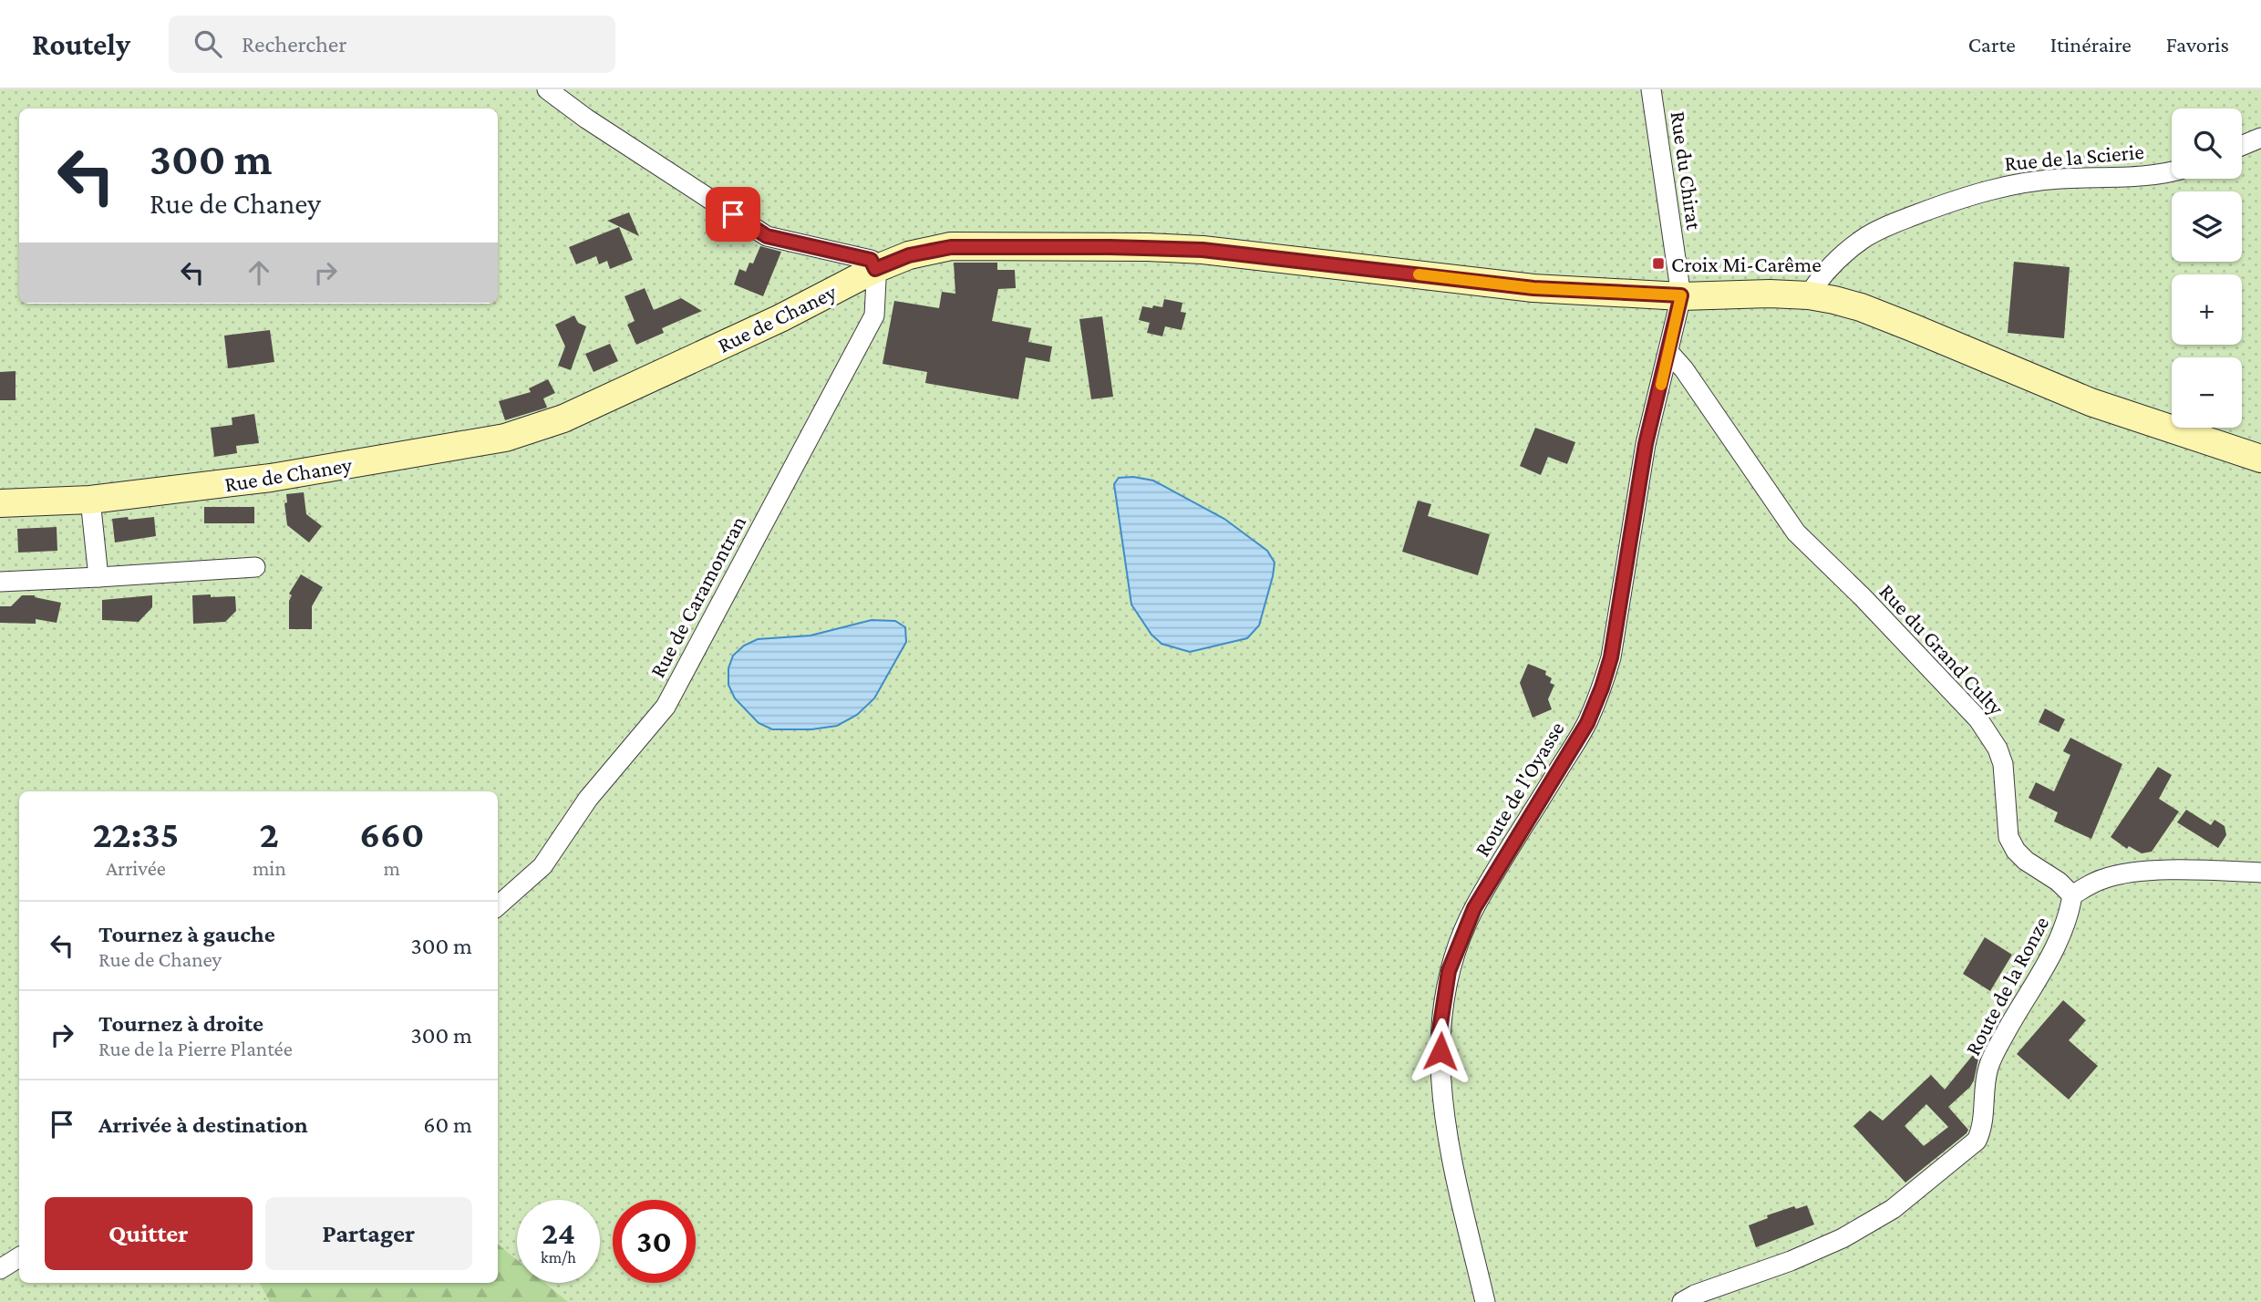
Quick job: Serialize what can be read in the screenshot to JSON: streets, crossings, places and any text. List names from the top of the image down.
{
  "streets": {
    "street": [
      "Rue de la Scierie",
      "Rue du Chirat",
      "Rue de Chaney",
      "Rue de Caramontran",
      "Rue du Grand Culty",
      "Route de l'Oyasse",
      "Route de la Ronze"
    ]
  },
  "crossings": [
    ["Rue de la Scierie", "Rue de Chaney"],
    ["Rue du Chirat", "Rue de Chaney"],
    ["Rue du Chirat", "Route de l'Oyasse"],
    ["Rue de Chaney", "Rue de Caramontran"],
    ["Rue de Chaney", "Route de l'Oyasse"],
    ["Rue du Grand Culty", "Route de l'Oyasse"],
    ["Rue du Grand Culty", "Route de la Ronze"]
  ],
  "places": {
    "transit": ["Croix Mi-Carême"]
  },
  "page": {
    "header": "Routely",
    "search": "Rechercher",
    "nav": ["Carte", "Itinéraire", "Favoris"],
    "map_buttons": ["+", "−"],
    "turn": ["300 m", "Rue de Chaney"],
    "eta": [
      "22:35",
      "Arrivée",
      "2",
      "min",
      "660",
      "m"
    ],
    "list": [
      {
        "name": "Tournez à gauche",
        "note": "Rue de Chaney",
        "value": "300 m"
      },
      {
        "name": "Tournez à droite",
        "note": "Rue de la Pierre Plantée",
        "value": "300 m"
      },
      {
        "name": "Arrivée à destination",
        "value": "60 m"
      }
    ],
    "buttons": ["Quitter", "Partager"],
    "speed": "24 km/h",
    "limit": "30"
  }
}
